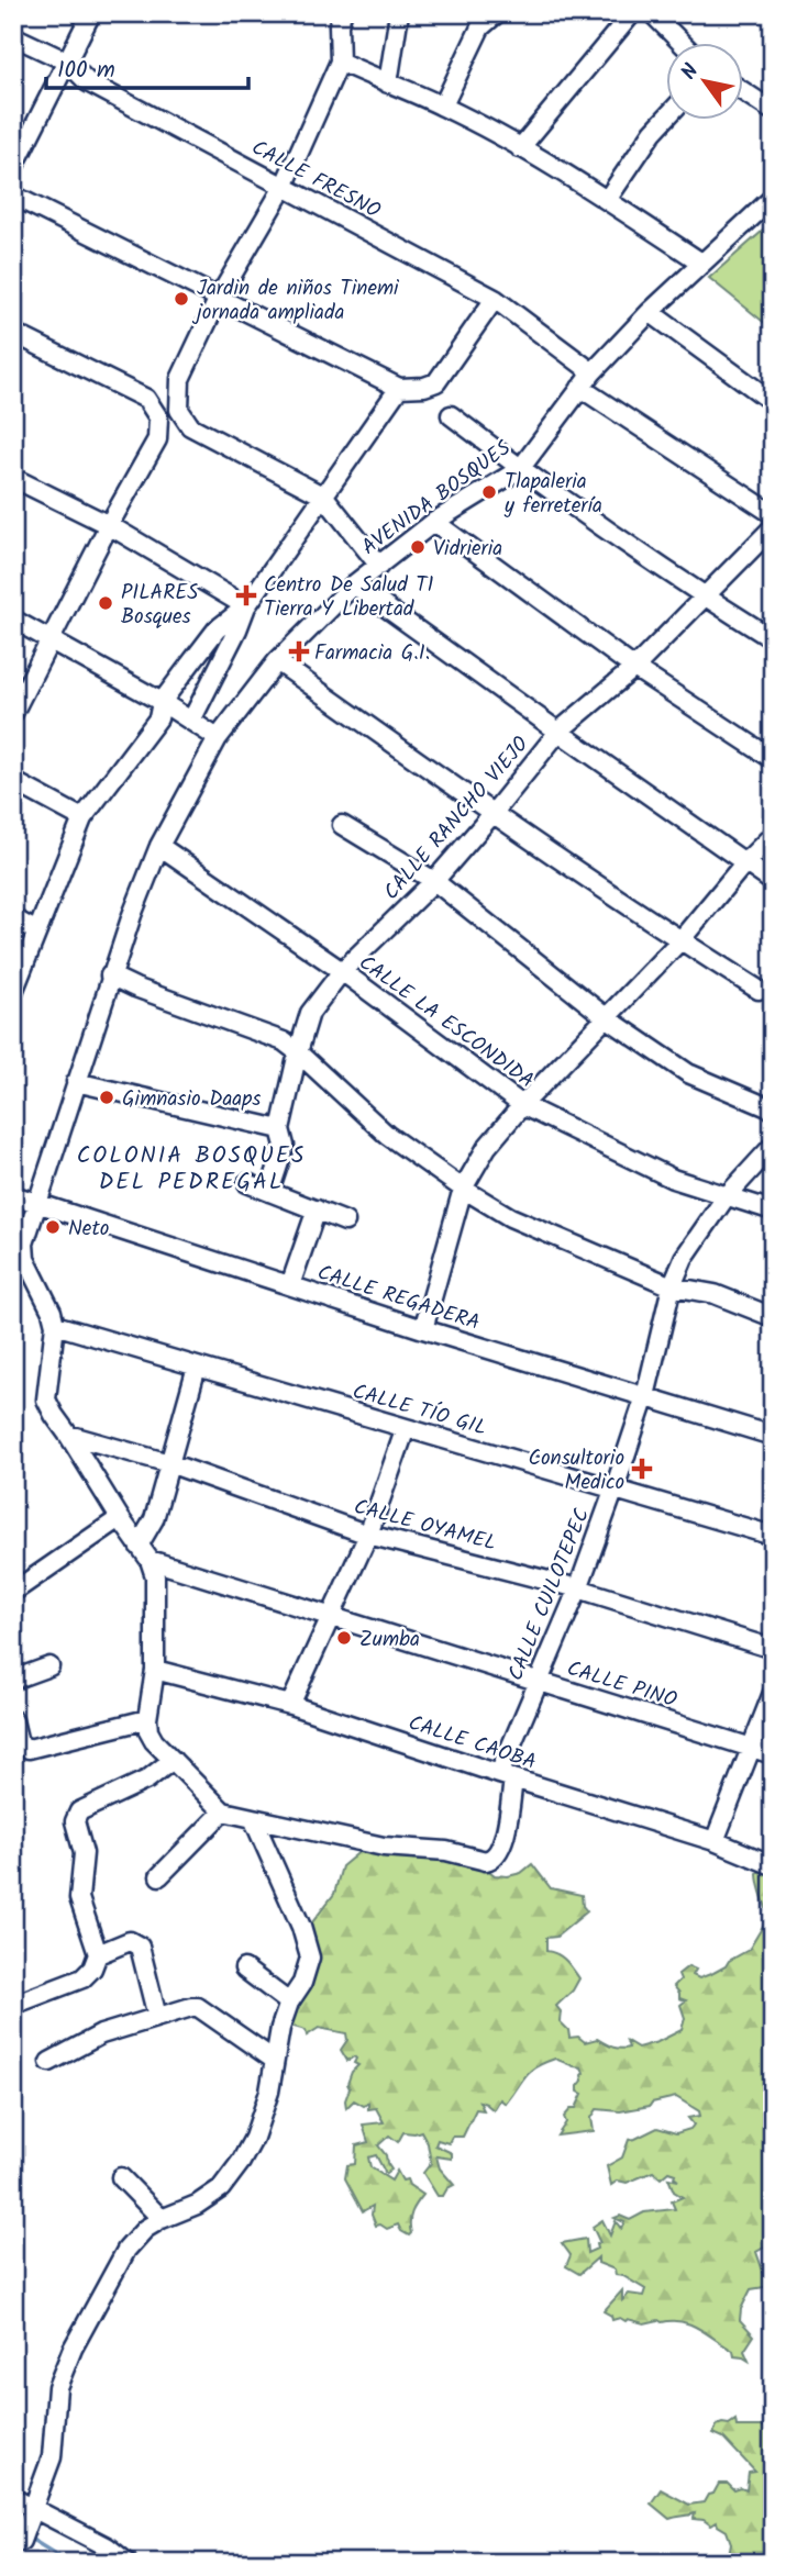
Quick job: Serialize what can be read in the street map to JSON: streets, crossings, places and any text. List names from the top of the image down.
{
  "streets": {
    "street": [
      "CALLE FRESNO",
      "AVENIDA BOSQUES",
      "CALLE RANCHO VIEJO",
      "CALLE LA ESCONDIDA",
      "CALLE REGADERA",
      "CALLE TÍO GIL",
      "CALLE OYAMEL",
      "CALLE CUILOTEPEC",
      "CALLE PINO",
      "CALLE CAOBA"
    ]
  },
  "crossings": [
    ["CALLE FRESNO", "AVENIDA BOSQUES"],
    ["AVENIDA BOSQUES", "CALLE LA ESCONDIDA"],
    ["AVENIDA BOSQUES", "CALLE REGADERA"],
    ["AVENIDA BOSQUES", "CALLE TÍO GIL"],
    ["CALLE RANCHO VIEJO", "CALLE LA ESCONDIDA"],
    ["CALLE LA ESCONDIDA", "CALLE CUILOTEPEC"],
    ["CALLE REGADERA", "CALLE CUILOTEPEC"],
    ["CALLE TÍO GIL", "CALLE CUILOTEPEC"],
    ["CALLE OYAMEL", "CALLE CUILOTEPEC"],
    ["CALLE CUILOTEPEC", "CALLE PINO"],
    ["CALLE CUILOTEPEC", "CALLE CAOBA"]
  ],
  "districts": ["COLONIA BOSQUES DEL PEDREGAL"],
  "places": {
    "other": [
      "Jardin de niños Tinemi jornada ampliada",
      "Tlapaleria y ferretería",
      "Vidrieria",
      "PILARES Bosques",
      "Gimnasio Daaps",
      "Neto",
      "Zumba"
    ],
    "health": ["Centro De Salud T1 Tierra Y Libertad", "Farmacia G.I.", "Consultorio Medico"]
  },
  "scale_bar": "100 m",
  "north": "top left"
}
